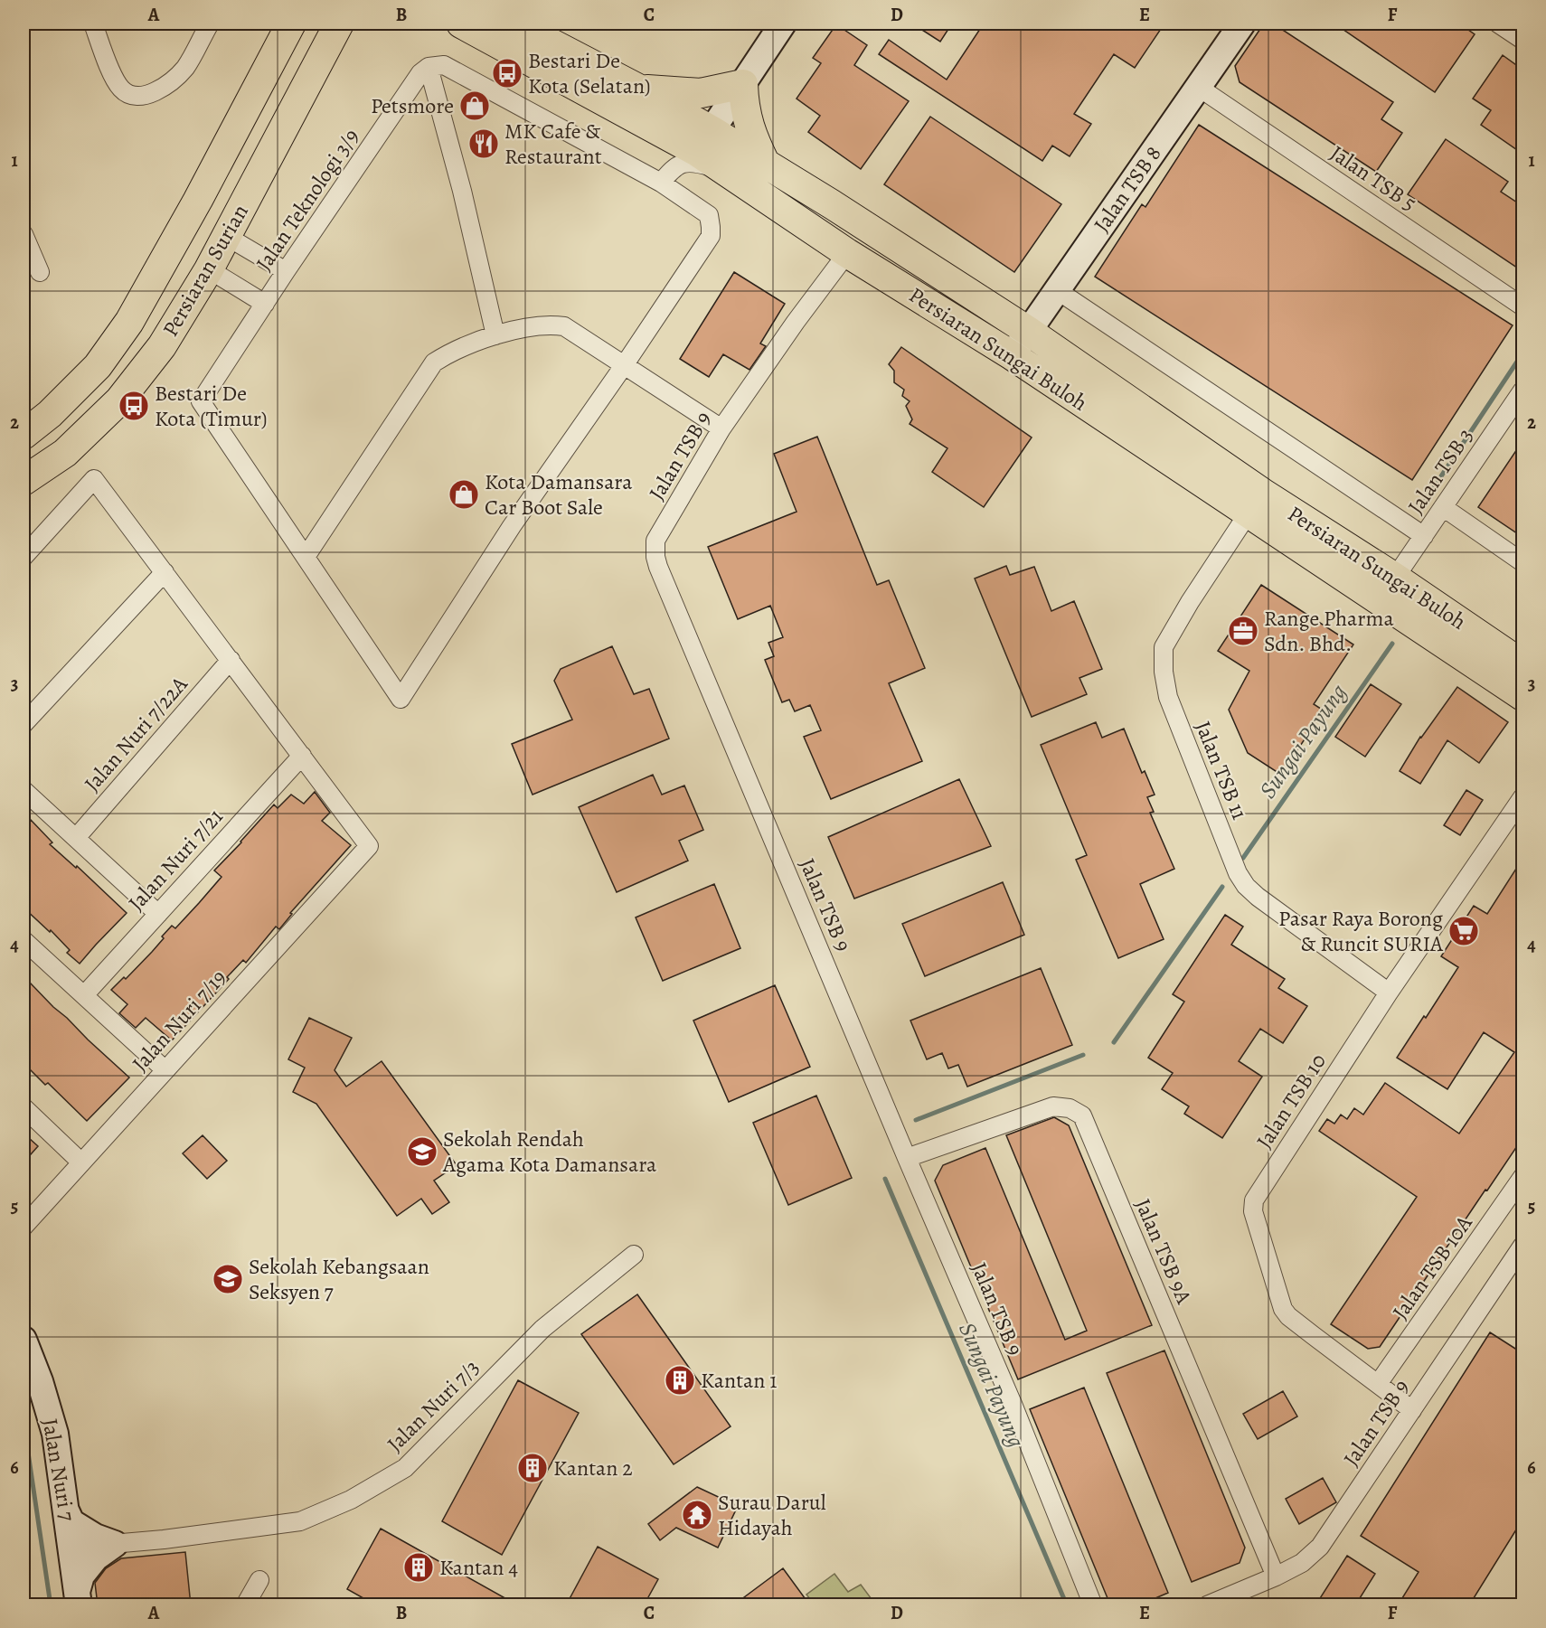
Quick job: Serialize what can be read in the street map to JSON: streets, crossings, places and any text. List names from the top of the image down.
{
  "streets": {
    "main road": ["Persiaran Surian", "Persiaran Sungai Buloh"],
    "street": [
      "Jalan TSB 5",
      "Jalan TSB 8",
      "Jalan Teknologi 3/9",
      "Jalan TSB 9",
      "Jalan TSB 3",
      "Jalan Nuri 7/22A",
      "Jalan TSB 11",
      "Jalan Nuri 7/21",
      "Jalan Nuri 7/19",
      "Jalan TSB 10",
      "Jalan TSB 9A",
      "Jalan TSB 10A",
      "Jalan Nuri 7/3",
      "Jalan Nuri 7"
    ]
  },
  "crossings": [
    ["Jalan TSB 5", "Jalan TSB 8"],
    ["Jalan TSB 8", "Persiaran Sungai Buloh"],
    ["Persiaran Sungai Buloh", "Jalan TSB 9"],
    ["Persiaran Sungai Buloh", "Jalan TSB 3"],
    ["Persiaran Sungai Buloh", "Jalan TSB 11"],
    ["Jalan TSB 9", "Jalan TSB 10"],
    ["Jalan TSB 9", "Jalan TSB 9A"],
    ["Jalan TSB 11", "Jalan TSB 10"],
    ["Jalan Nuri 7/21", "Jalan Nuri 7/19"],
    ["Jalan TSB 10", "Jalan TSB 10A"],
    ["Jalan Nuri 7/3", "Jalan Nuri 7"]
  ],
  "water": ["Sungai Payung"],
  "places": {
    "bus stop": ["Bestari De Kota (Selatan)", "Bestari De Kota (Timur)"],
    "shop": ["Petsmore", "Kota Damansara Car Boot Sale"],
    "restaurant": ["MK Cafe & Restaurant"],
    "office": ["Range Pharma Sdn. Bhd."],
    "supermarket": ["Pasar Raya Borong & Runcit SURIA"],
    "school or university": ["Sekolah Rendah Agama Kota Damansara", "Sekolah Kebangsaan Seksyen 7"],
    "building": ["Kantan 1", "Kantan 2", "Kantan 4"],
    "temple": ["Surau Darul Hidayah"]
  },
  "grid": {
    "columns": [
      "A",
      "B",
      "C",
      "D",
      "E",
      "F"
    ],
    "rows": [
      "1",
      "2",
      "3",
      "4",
      "5",
      "6"
    ]
  }
}
